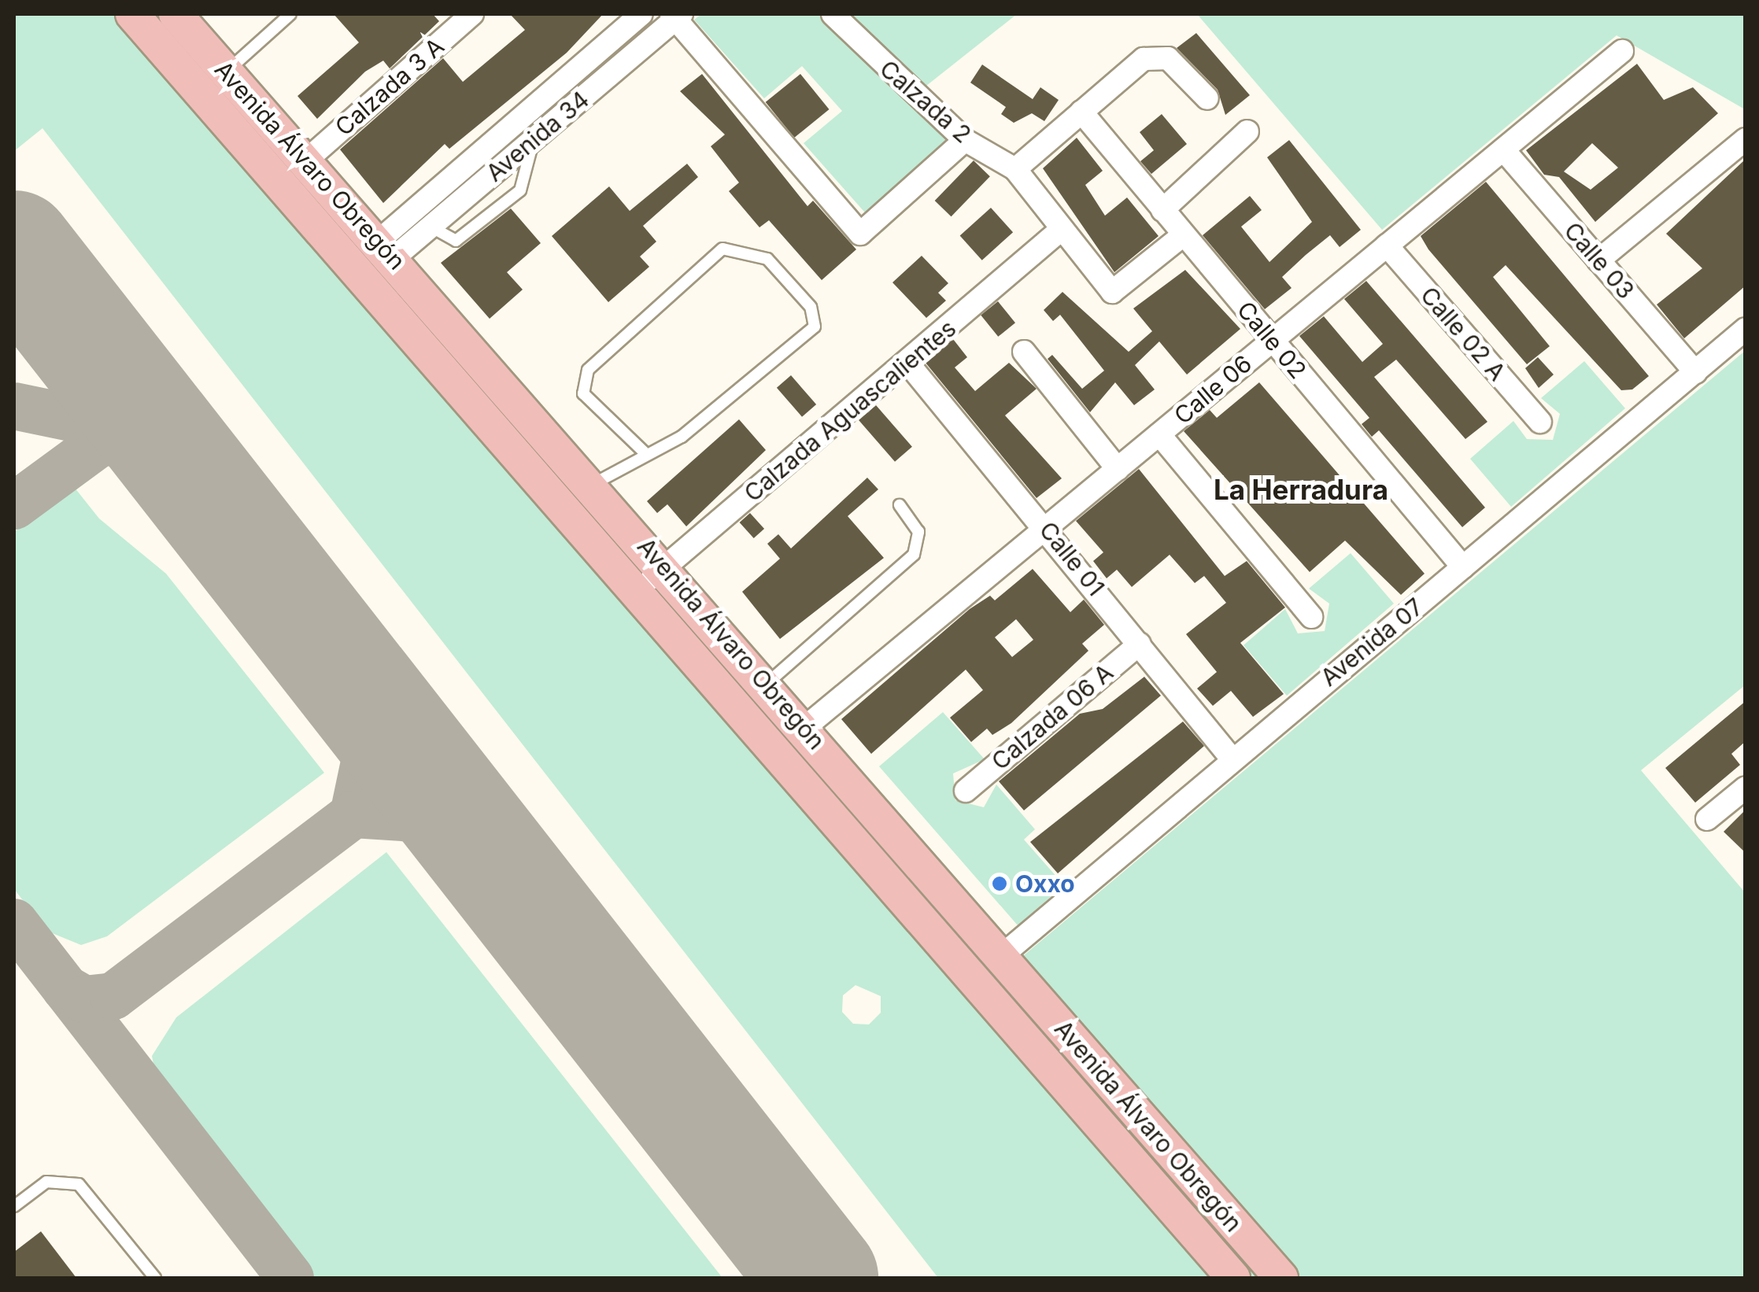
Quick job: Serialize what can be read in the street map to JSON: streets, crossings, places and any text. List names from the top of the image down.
{
  "streets": {
    "main road": ["Avenida Álvaro Obregón"],
    "street": [
      "Calzada 3 A",
      "Calzada 2",
      "Avenida 34",
      "Calle 03",
      "Calle 02 A",
      "Calle 02",
      "Calle 06",
      "Calzada Aguascalientes",
      "Calle 01",
      "Avenida 07",
      "Calzada 06 A"
    ]
  },
  "crossings": [
    ["Calzada 3 A", "Avenida Álvaro Obregón"],
    ["Calzada 2", "Calle 02"],
    ["Calzada 2", "Calzada Aguascalientes"],
    ["Avenida 34", "Avenida Álvaro Obregón"],
    ["Avenida Álvaro Obregón", "Calle 06"],
    ["Avenida Álvaro Obregón", "Calzada Aguascalientes"],
    ["Avenida Álvaro Obregón", "Avenida 07"],
    ["Calle 03", "Calle 06"],
    ["Calle 03", "Avenida 07"],
    ["Calle 02 A", "Calle 06"],
    ["Calle 02", "Calle 06"],
    ["Calle 02", "Avenida 07"],
    ["Calle 06", "Calle 01"],
    ["Calzada Aguascalientes", "Calle 01"],
    ["Calle 01", "Avenida 07"],
    ["Calle 01", "Calzada 06 A"]
  ],
  "districts": ["La Herradura"],
  "places": ["Oxxo"]
}
